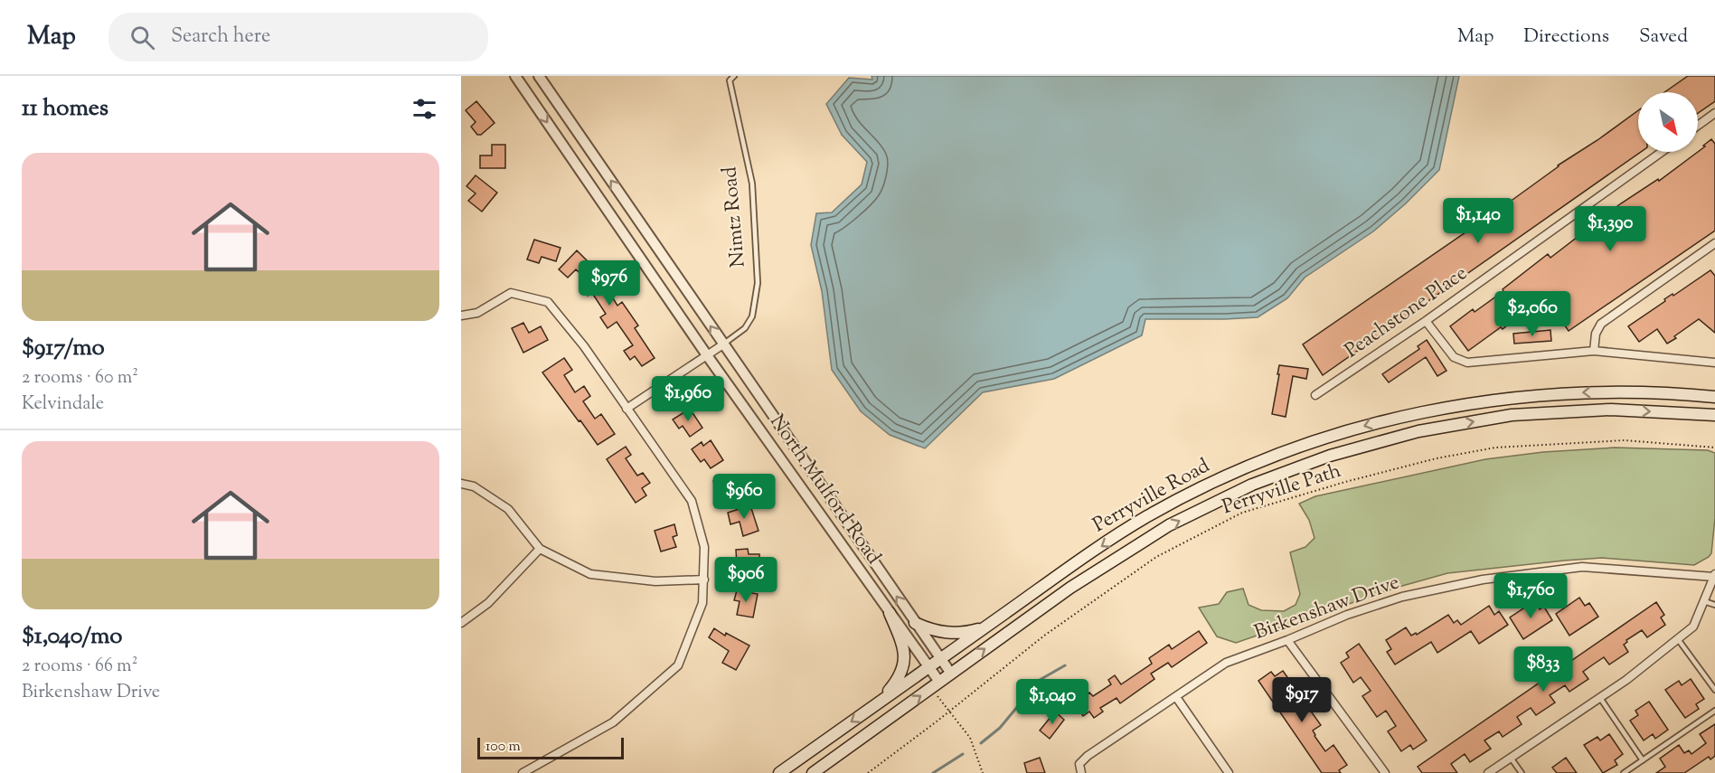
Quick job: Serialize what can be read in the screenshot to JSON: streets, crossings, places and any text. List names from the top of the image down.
{
  "streets": {
    "main road": ["Perryville Road"],
    "street": ["Peachstone Place", "North Mulford Road", "Birkenshaw Drive"],
    "lane": ["Nimtz Road"],
    "path": ["Perryville Path"]
  },
  "crossings": [
    ["Nimtz Road", "North Mulford Road"],
    ["North Mulford Road", "Perryville Road"]
  ],
  "scale_bar": "100 m",
  "north": "bottom right",
  "page": {
    "header": "Map",
    "search": "Search here",
    "nav": ["Map", "Directions", "Saved"],
    "heading": "11 homes",
    "list": [
      {
        "name": "$917/mo",
        "note": "2 rooms · 60 m² · Kelvindale"
      },
      {
        "name": "$1,040/mo",
        "note": "2 rooms · 66 m² · Birkenshaw Drive"
      }
    ],
    "price": [
      "$1,140",
      "$1,390",
      "$976",
      "$2,060",
      "$1,960",
      "$960",
      "$906",
      "$1,760",
      "$833",
      "$917",
      "$1,040"
    ],
    "scale": "100 m"
  }
}
